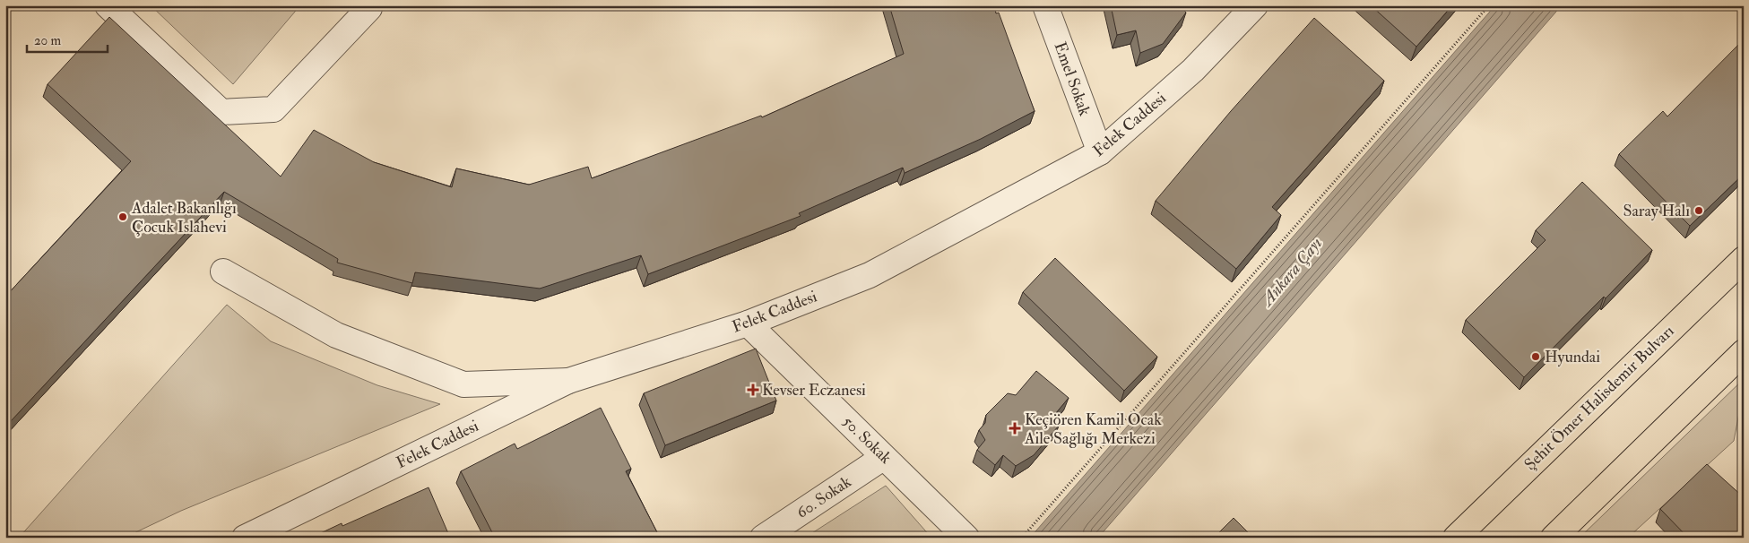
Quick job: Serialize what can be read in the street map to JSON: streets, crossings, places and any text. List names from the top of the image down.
{
  "streets": {
    "highway": ["Şehit Ömer Halisdemir Bulvarı"],
    "street": [
      "Emel Sokak",
      "Felek Caddesi",
      "50. Sokak",
      "60. Sokak"
    ]
  },
  "crossings": [
    ["Emel Sokak", "Felek Caddesi"],
    ["Felek Caddesi", "50. Sokak"],
    ["50. Sokak", "60. Sokak"]
  ],
  "water": ["Ankara Çayı"],
  "places": {
    "other": ["Saray Halı", "Adalet Bakanlığı Çocuk Islahevi", "Hyundai"],
    "health": ["Kevser Eczanesi", "Keçiören Kamil Ocak Aile Sağlığı Merkezi"]
  },
  "scale_bar": "20 m"
}
